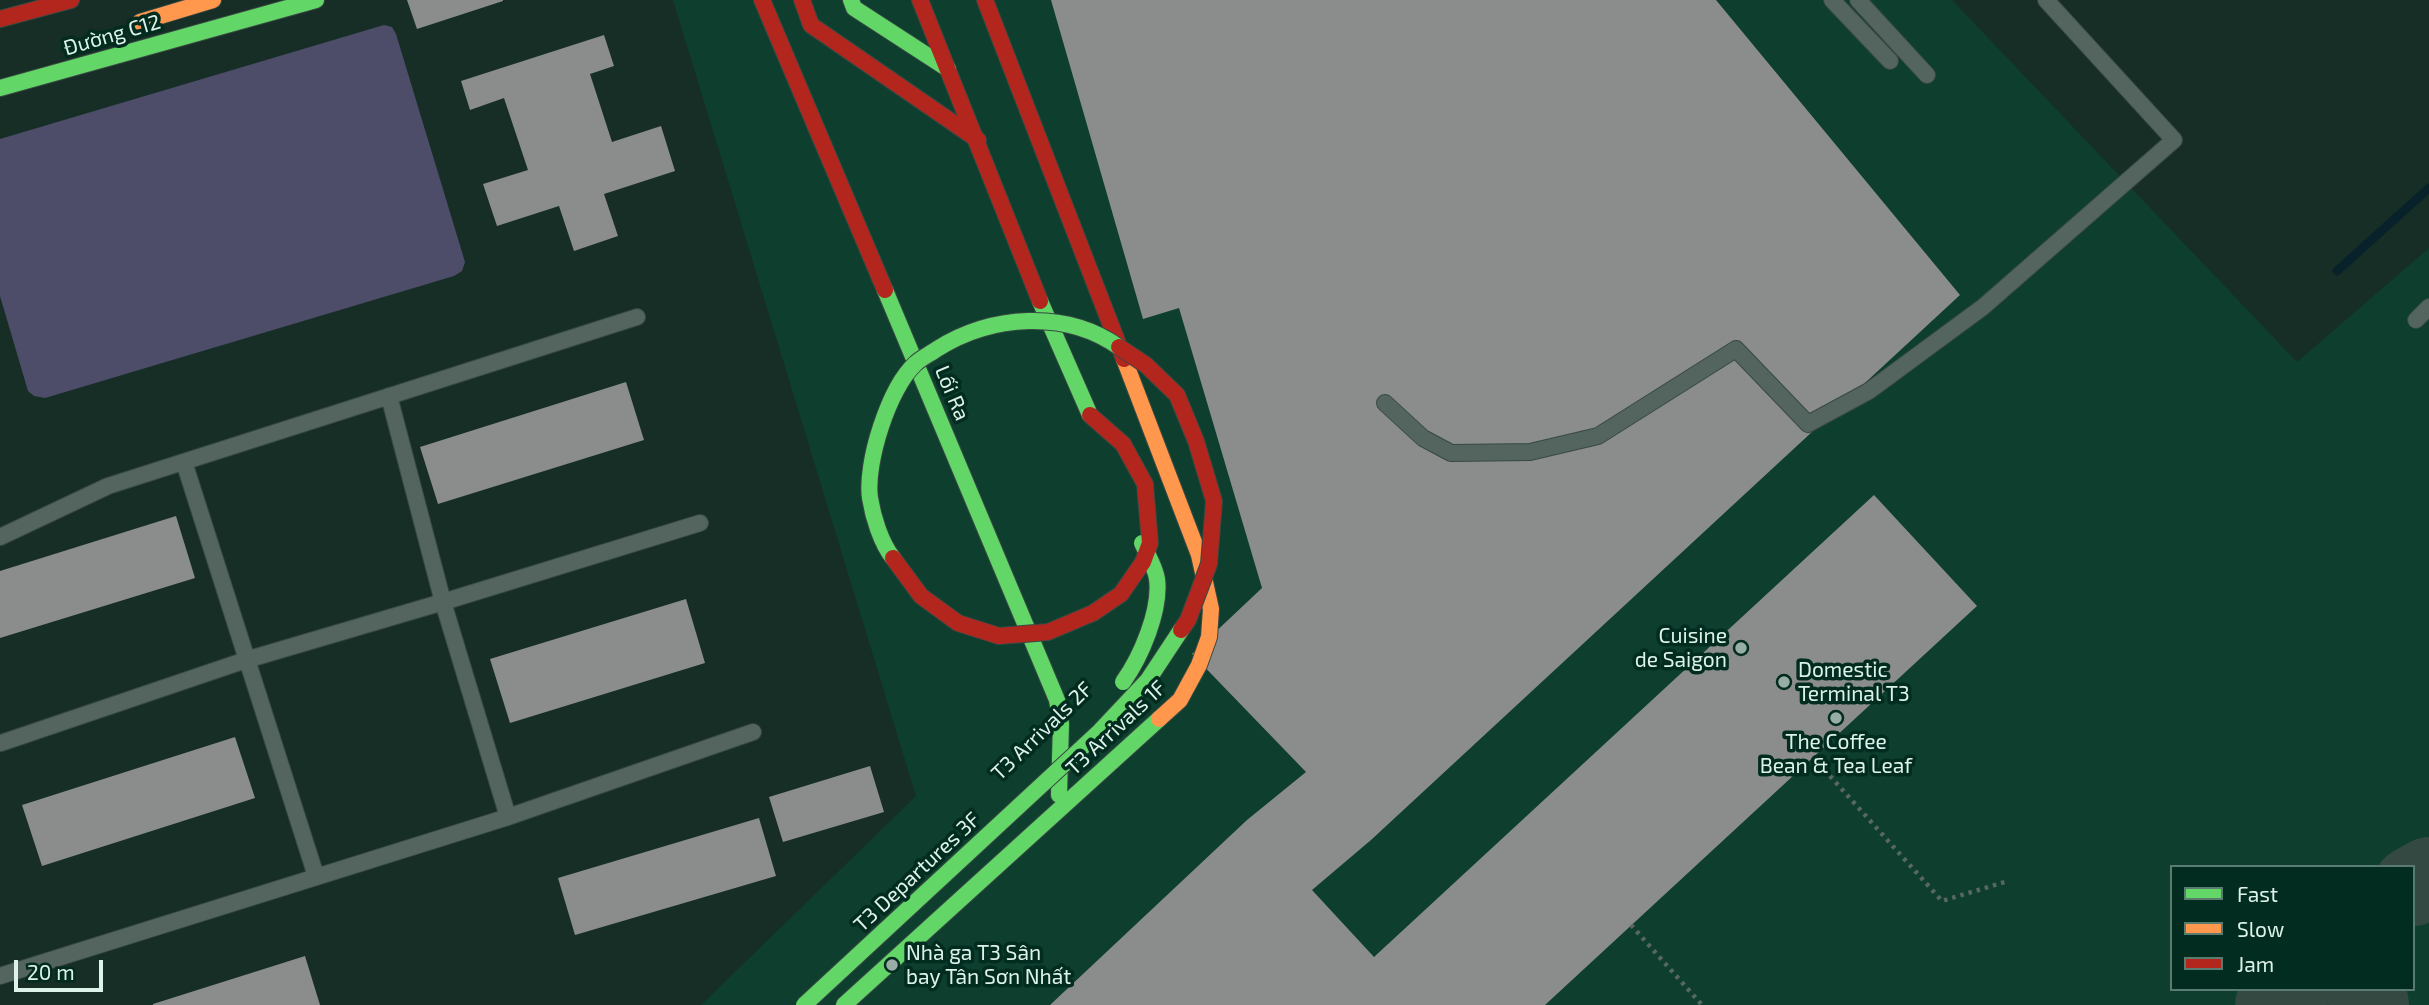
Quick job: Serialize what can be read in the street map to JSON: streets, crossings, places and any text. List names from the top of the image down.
{
  "streets": {
    "street": [
      "Đường C12",
      "Lối Ra",
      "T3 Arrivals 1F",
      "T3 Arrivals 2F",
      "T3 Departures 3F"
    ]
  },
  "crossings": [
    ["Lối Ra", "T3 Arrivals 1F"]
  ],
  "places": [
    "Cuisine de Saigon",
    "Domestic Terminal T3",
    "The Coffee Bean & Tea Leaf",
    "Nhà ga T3 Sân bay Tân Sơn Nhất"
  ],
  "legend": ["Fast", "Slow", "Jam"],
  "scale_bar": "20 m"
}
